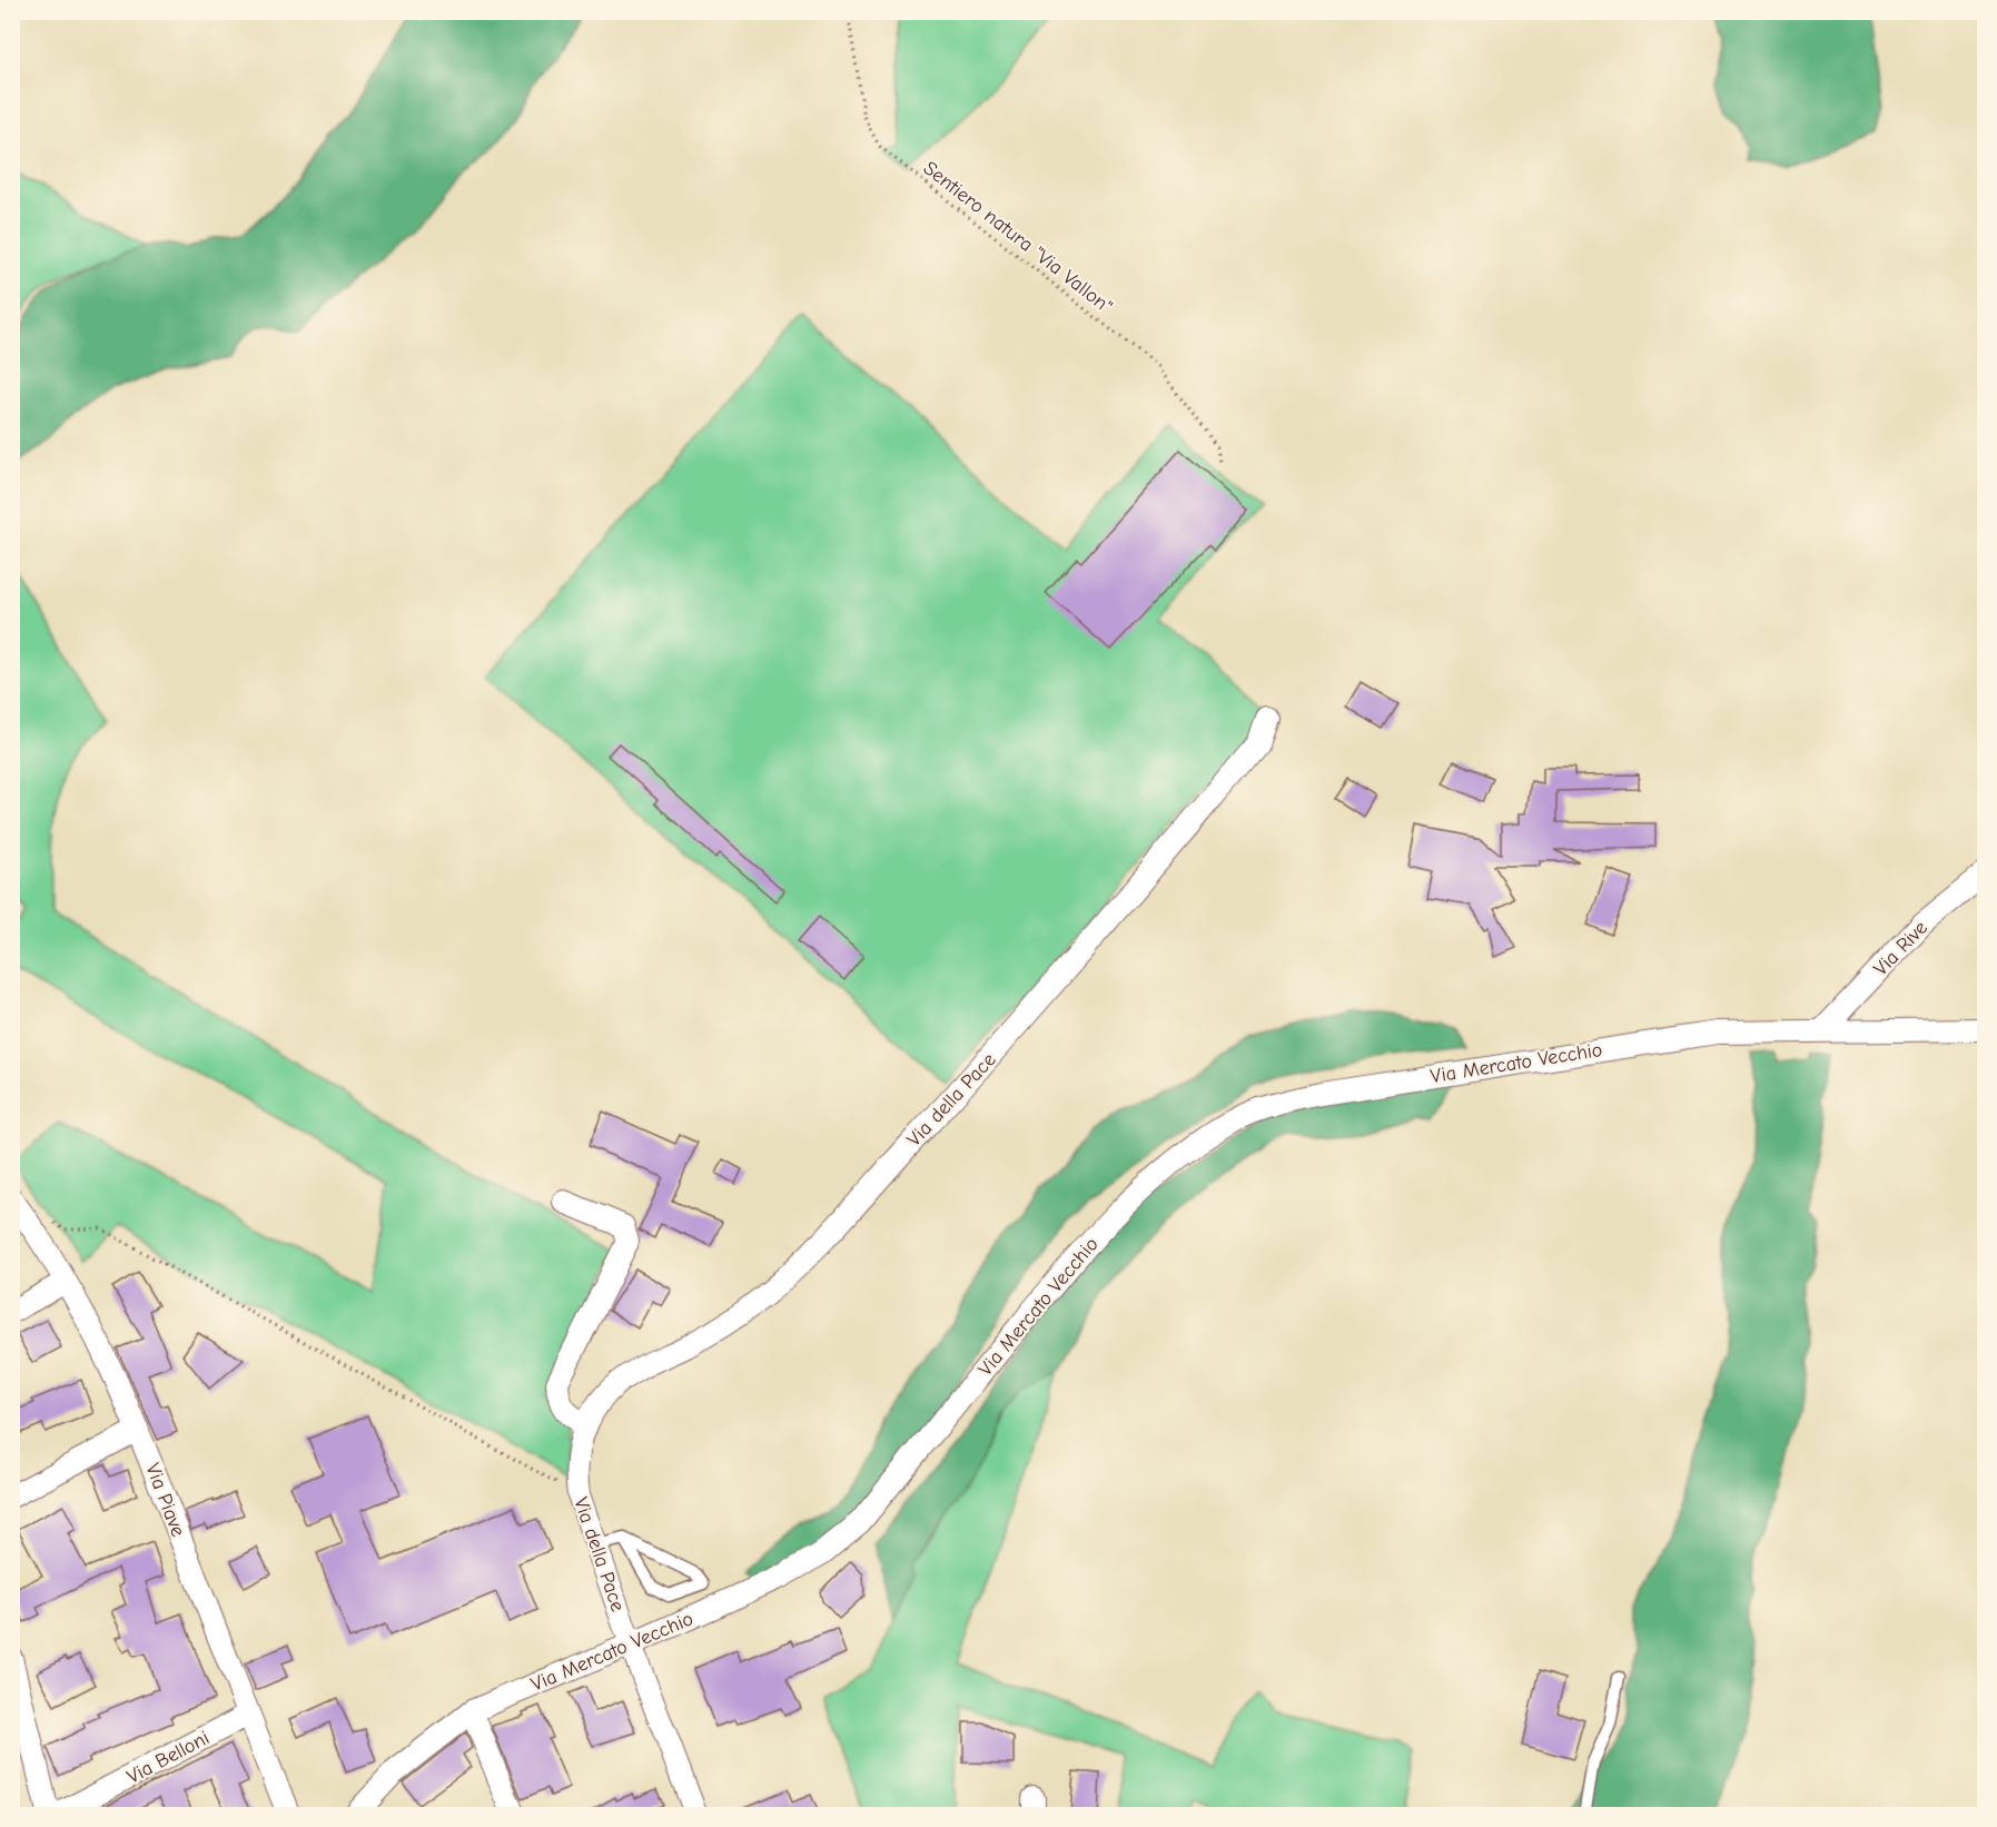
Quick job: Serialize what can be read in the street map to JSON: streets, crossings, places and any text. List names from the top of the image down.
{
  "streets": {
    "street": [
      "Via Rive",
      "Via Mercato Vecchio",
      "Via della Pace",
      "Via Piave",
      "Via Belloni"
    ],
    "path": ["Sentiero natura \"Via Vallon\""]
  },
  "crossings": [
    ["Via Rive", "Via Mercato Vecchio"],
    ["Via Mercato Vecchio", "Via della Pace"],
    ["Via Piave", "Via Belloni"]
  ]
}
